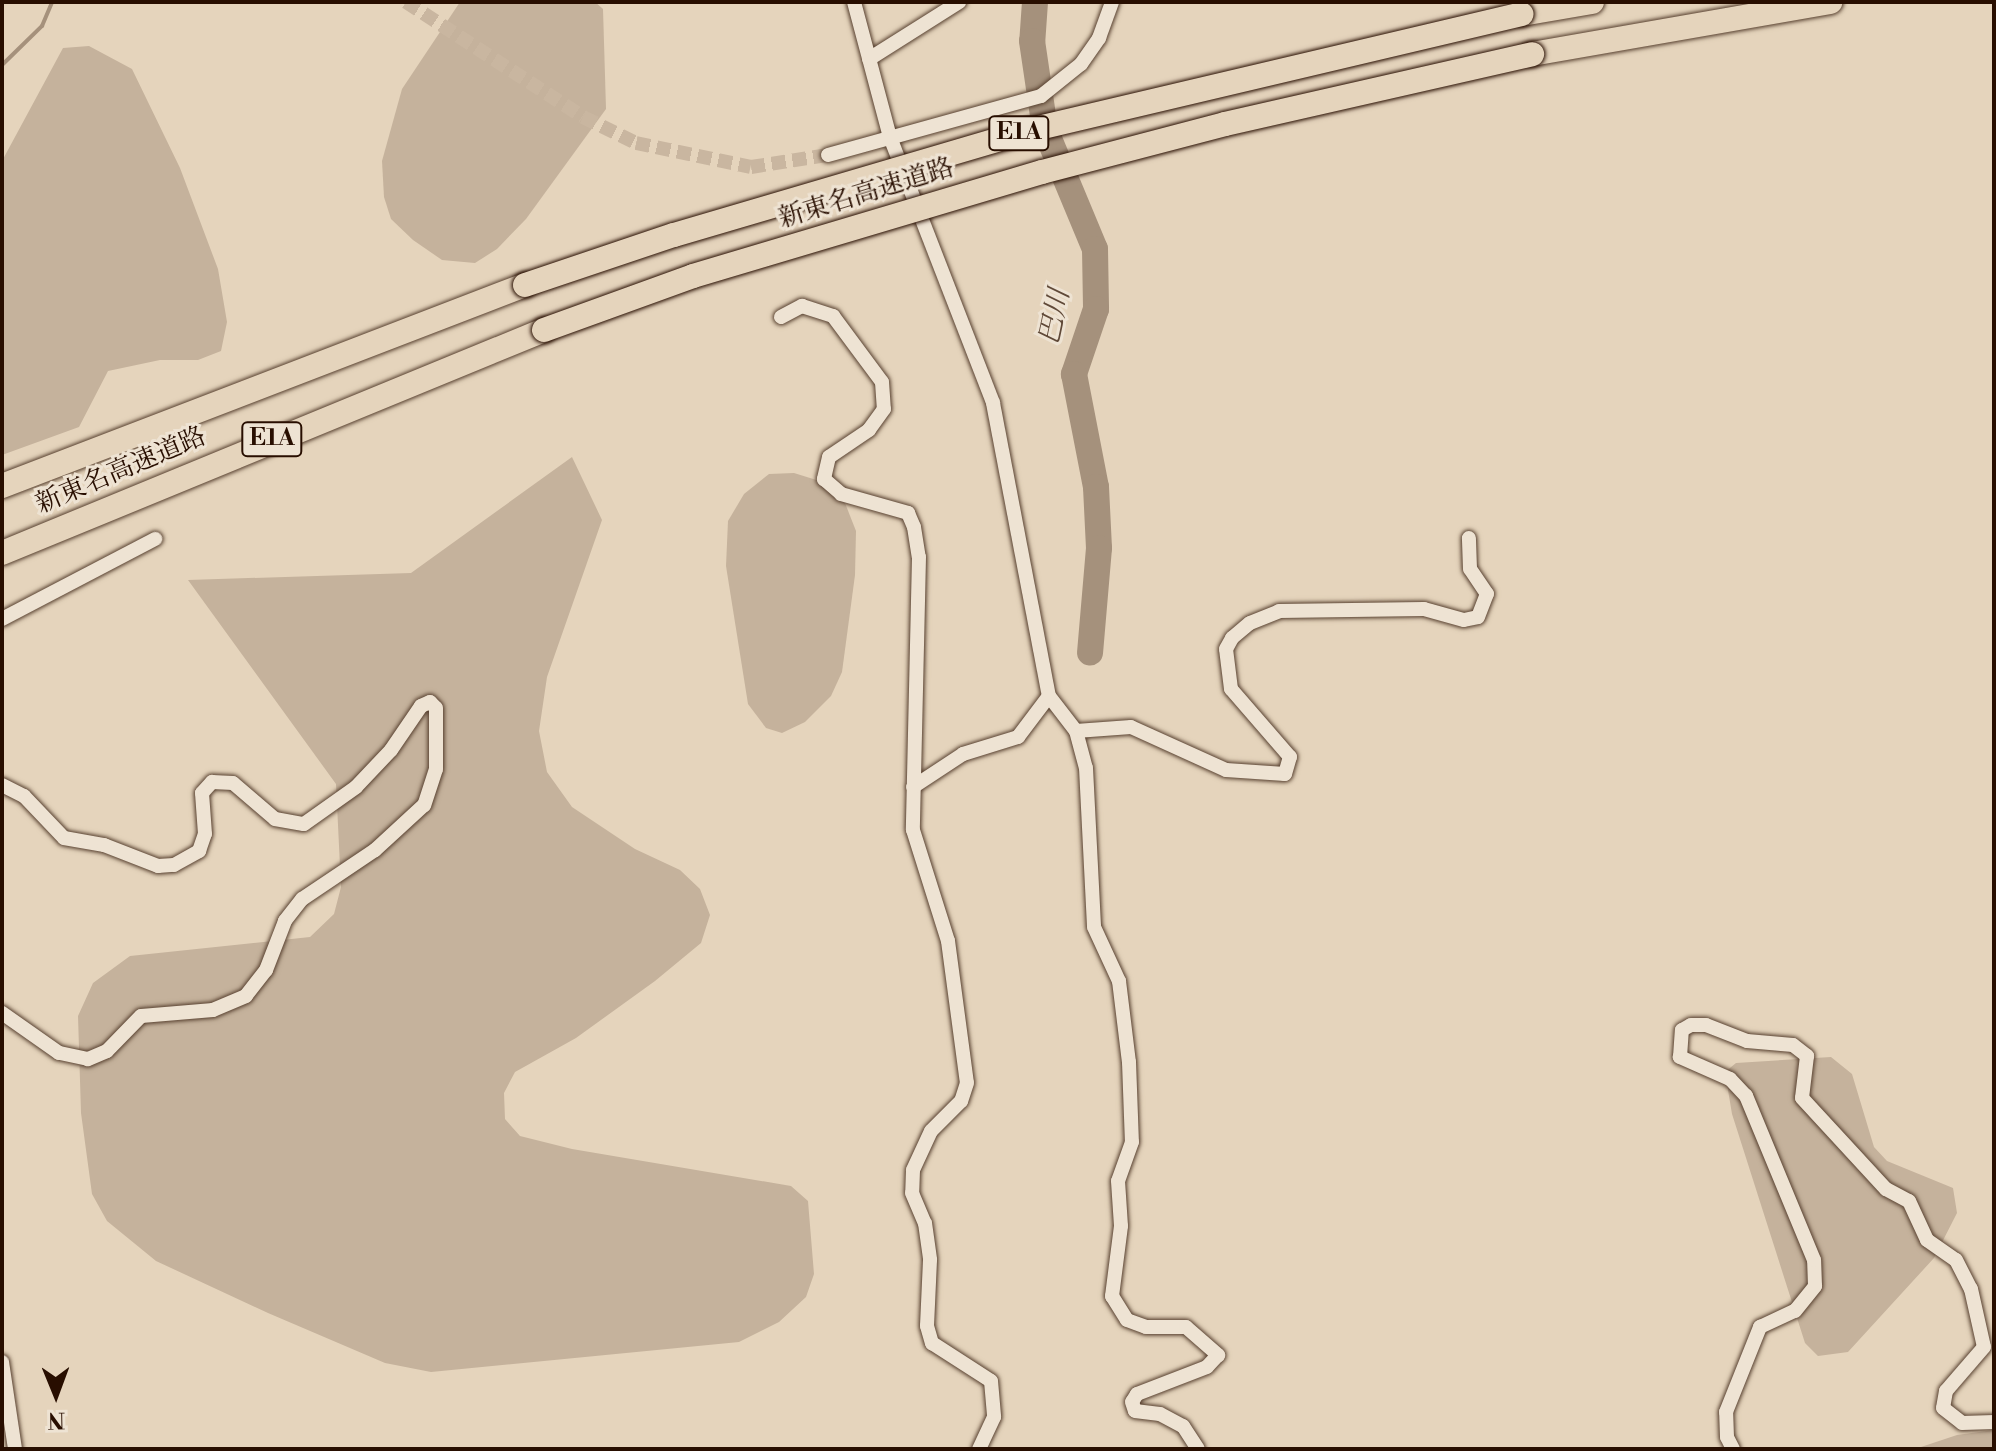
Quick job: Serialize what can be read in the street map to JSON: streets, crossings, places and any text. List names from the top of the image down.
{
  "streets": {
    "highway": ["E1A", "新東名高速道路"]
  },
  "water": ["巴川"],
  "north": "bottom"
}
